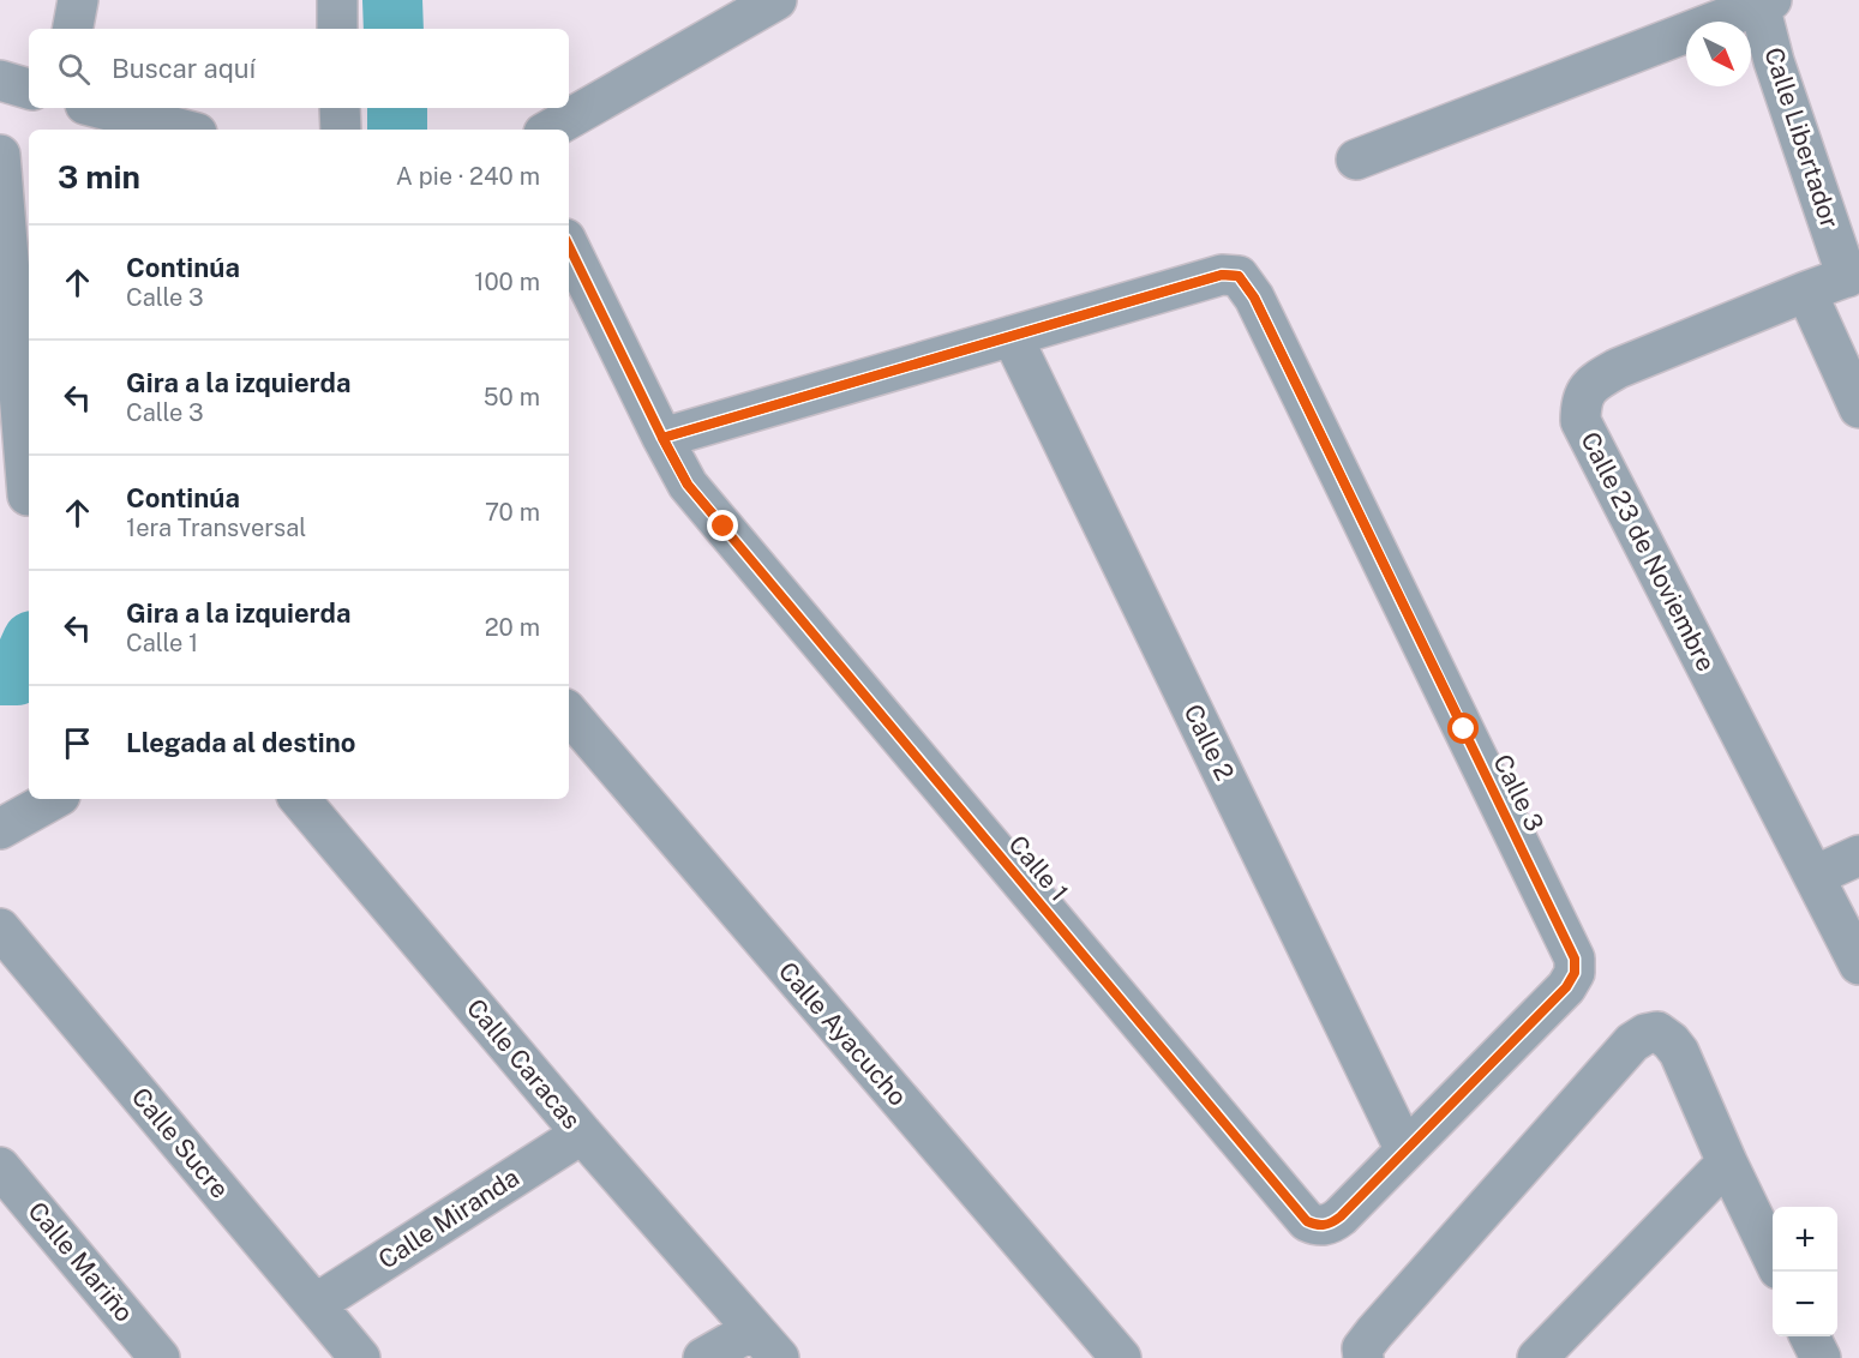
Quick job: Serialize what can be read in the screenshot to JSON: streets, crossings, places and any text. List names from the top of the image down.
{
  "streets": {
    "street": [
      "Calle Libertador",
      "Calle 23 de Noviembre",
      "Calle 2",
      "Calle 3",
      "Calle 1",
      "Calle Ayacucho",
      "Calle Caracas",
      "Calle Sucre",
      "Calle Miranda",
      "Calle Mariño"
    ]
  },
  "crossings": [
    ["Calle Libertador", "Calle 23 de Noviembre"],
    ["Calle 2", "Calle 3"],
    ["Calle 2", "Calle 1"],
    ["Calle 3", "Calle 1"],
    ["Calle Caracas", "Calle Miranda"],
    ["Calle Sucre", "Calle Miranda"]
  ],
  "north": "bottom right",
  "page": {
    "search": "Buscar aquí",
    "heading": ["3 min", "A pie · 240 m"],
    "list": [
      ["Continúa", "Calle 3", "100 m"],
      ["Gira a la izquierda", "Calle 3", "50 m"],
      ["Continúa", "1era Transversal", "70 m"],
      ["Gira a la izquierda", "Calle 1", "20 m"],
      "Llegada al destino"
    ],
    "map_buttons": ["+", "−"]
  }
}
